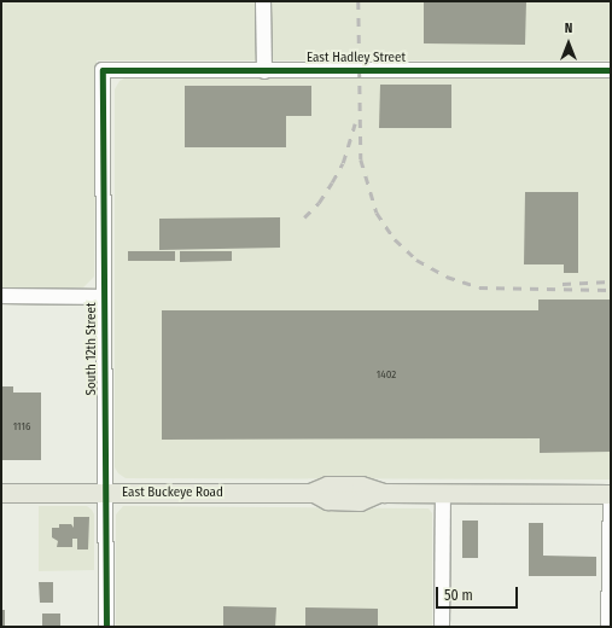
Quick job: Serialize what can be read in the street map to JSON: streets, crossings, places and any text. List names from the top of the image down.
{
  "streets": {
    "main road": ["East Buckeye Road"],
    "street": ["East Hadley Street", "South 12th Street"]
  },
  "crossings": [
    ["East Hadley Street", "South 12th Street"],
    ["South 12th Street", "East Buckeye Road"]
  ],
  "house_numbers": ["1402", "1116"],
  "scale_bar": "50 m",
  "north": "top"
}
